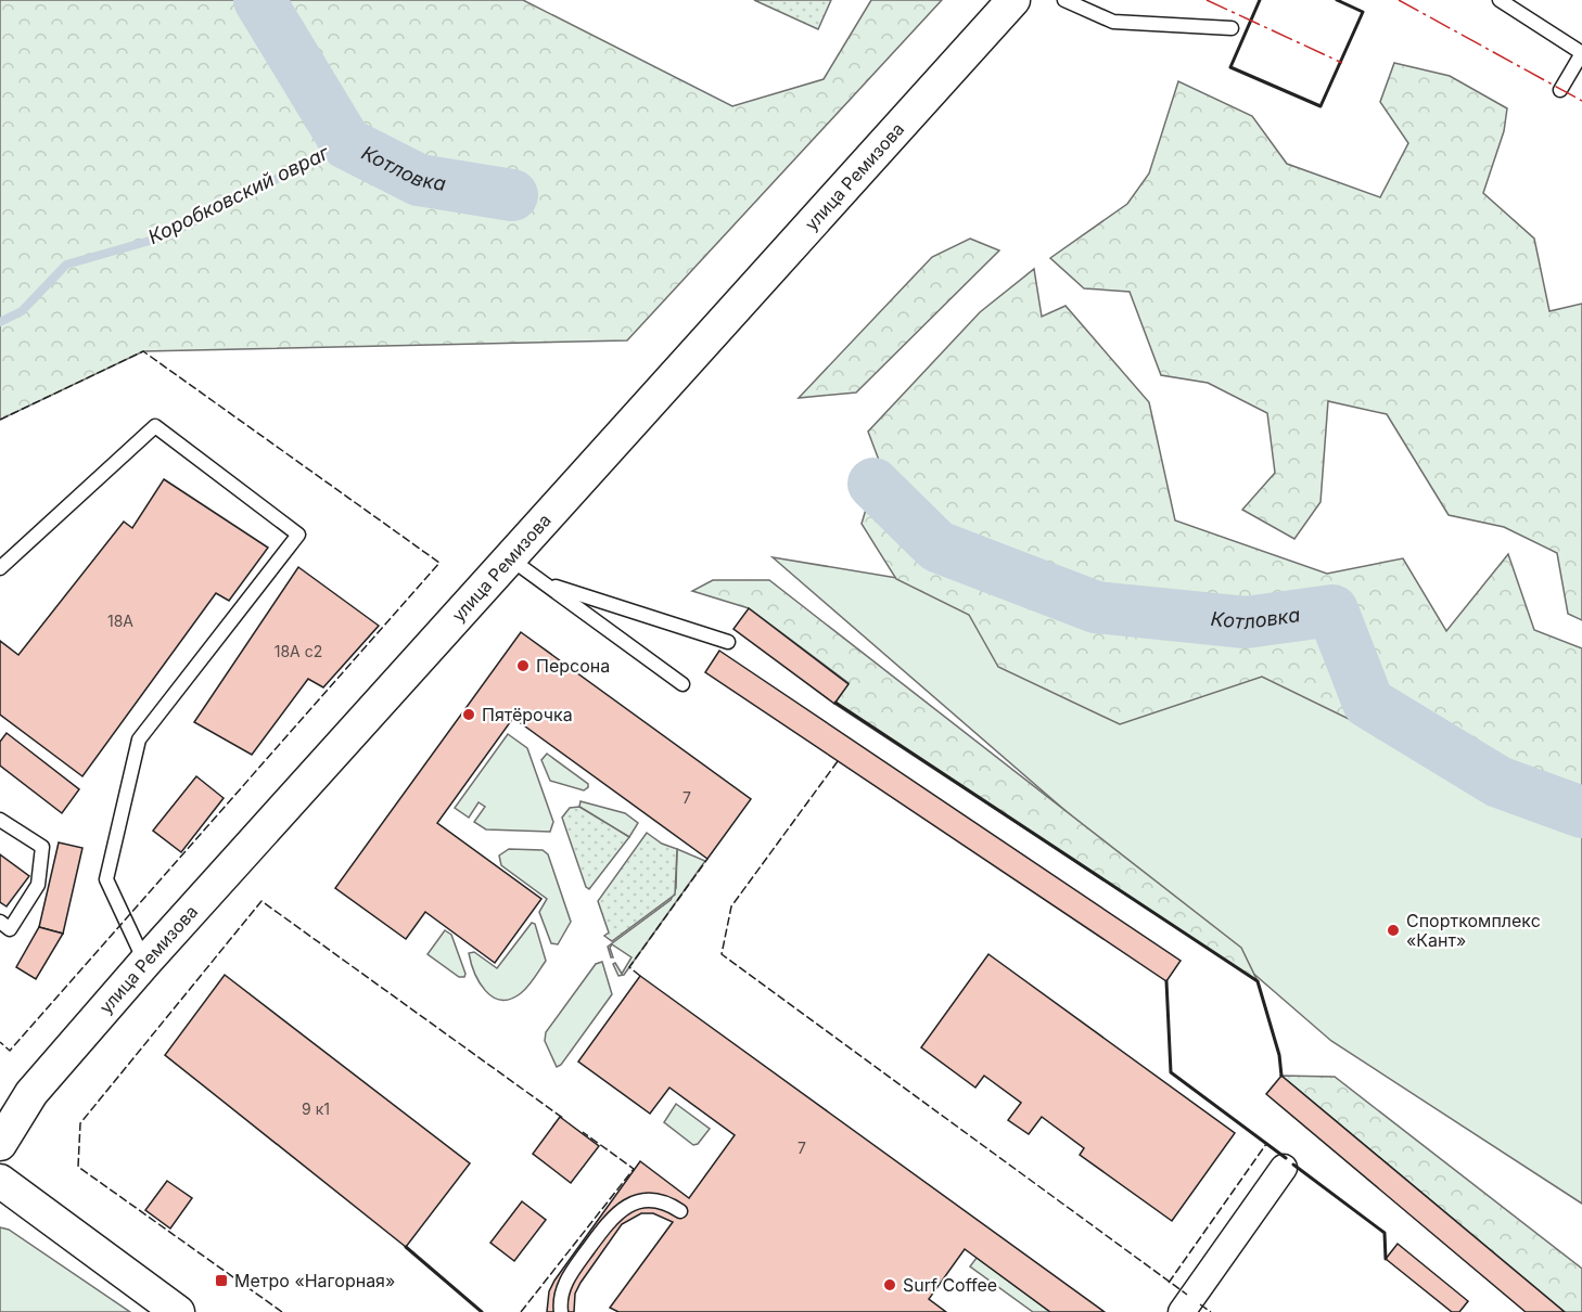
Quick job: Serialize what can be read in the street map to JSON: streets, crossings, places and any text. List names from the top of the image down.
{
  "streets": {
    "street": ["улица Ремизова"]
  },
  "water": ["Котловка", "Коробковский овраг"],
  "places": {
    "other": [
      "Персона",
      "Пятёрочка",
      "Спорткомплекс «Кант»",
      "Surf Coffee"
    ],
    "transit": ["Метро «Нагорная»"]
  },
  "house_numbers": [
    "18А",
    "18А с2",
    "7",
    "9 к1",
    "7"
  ]
}
